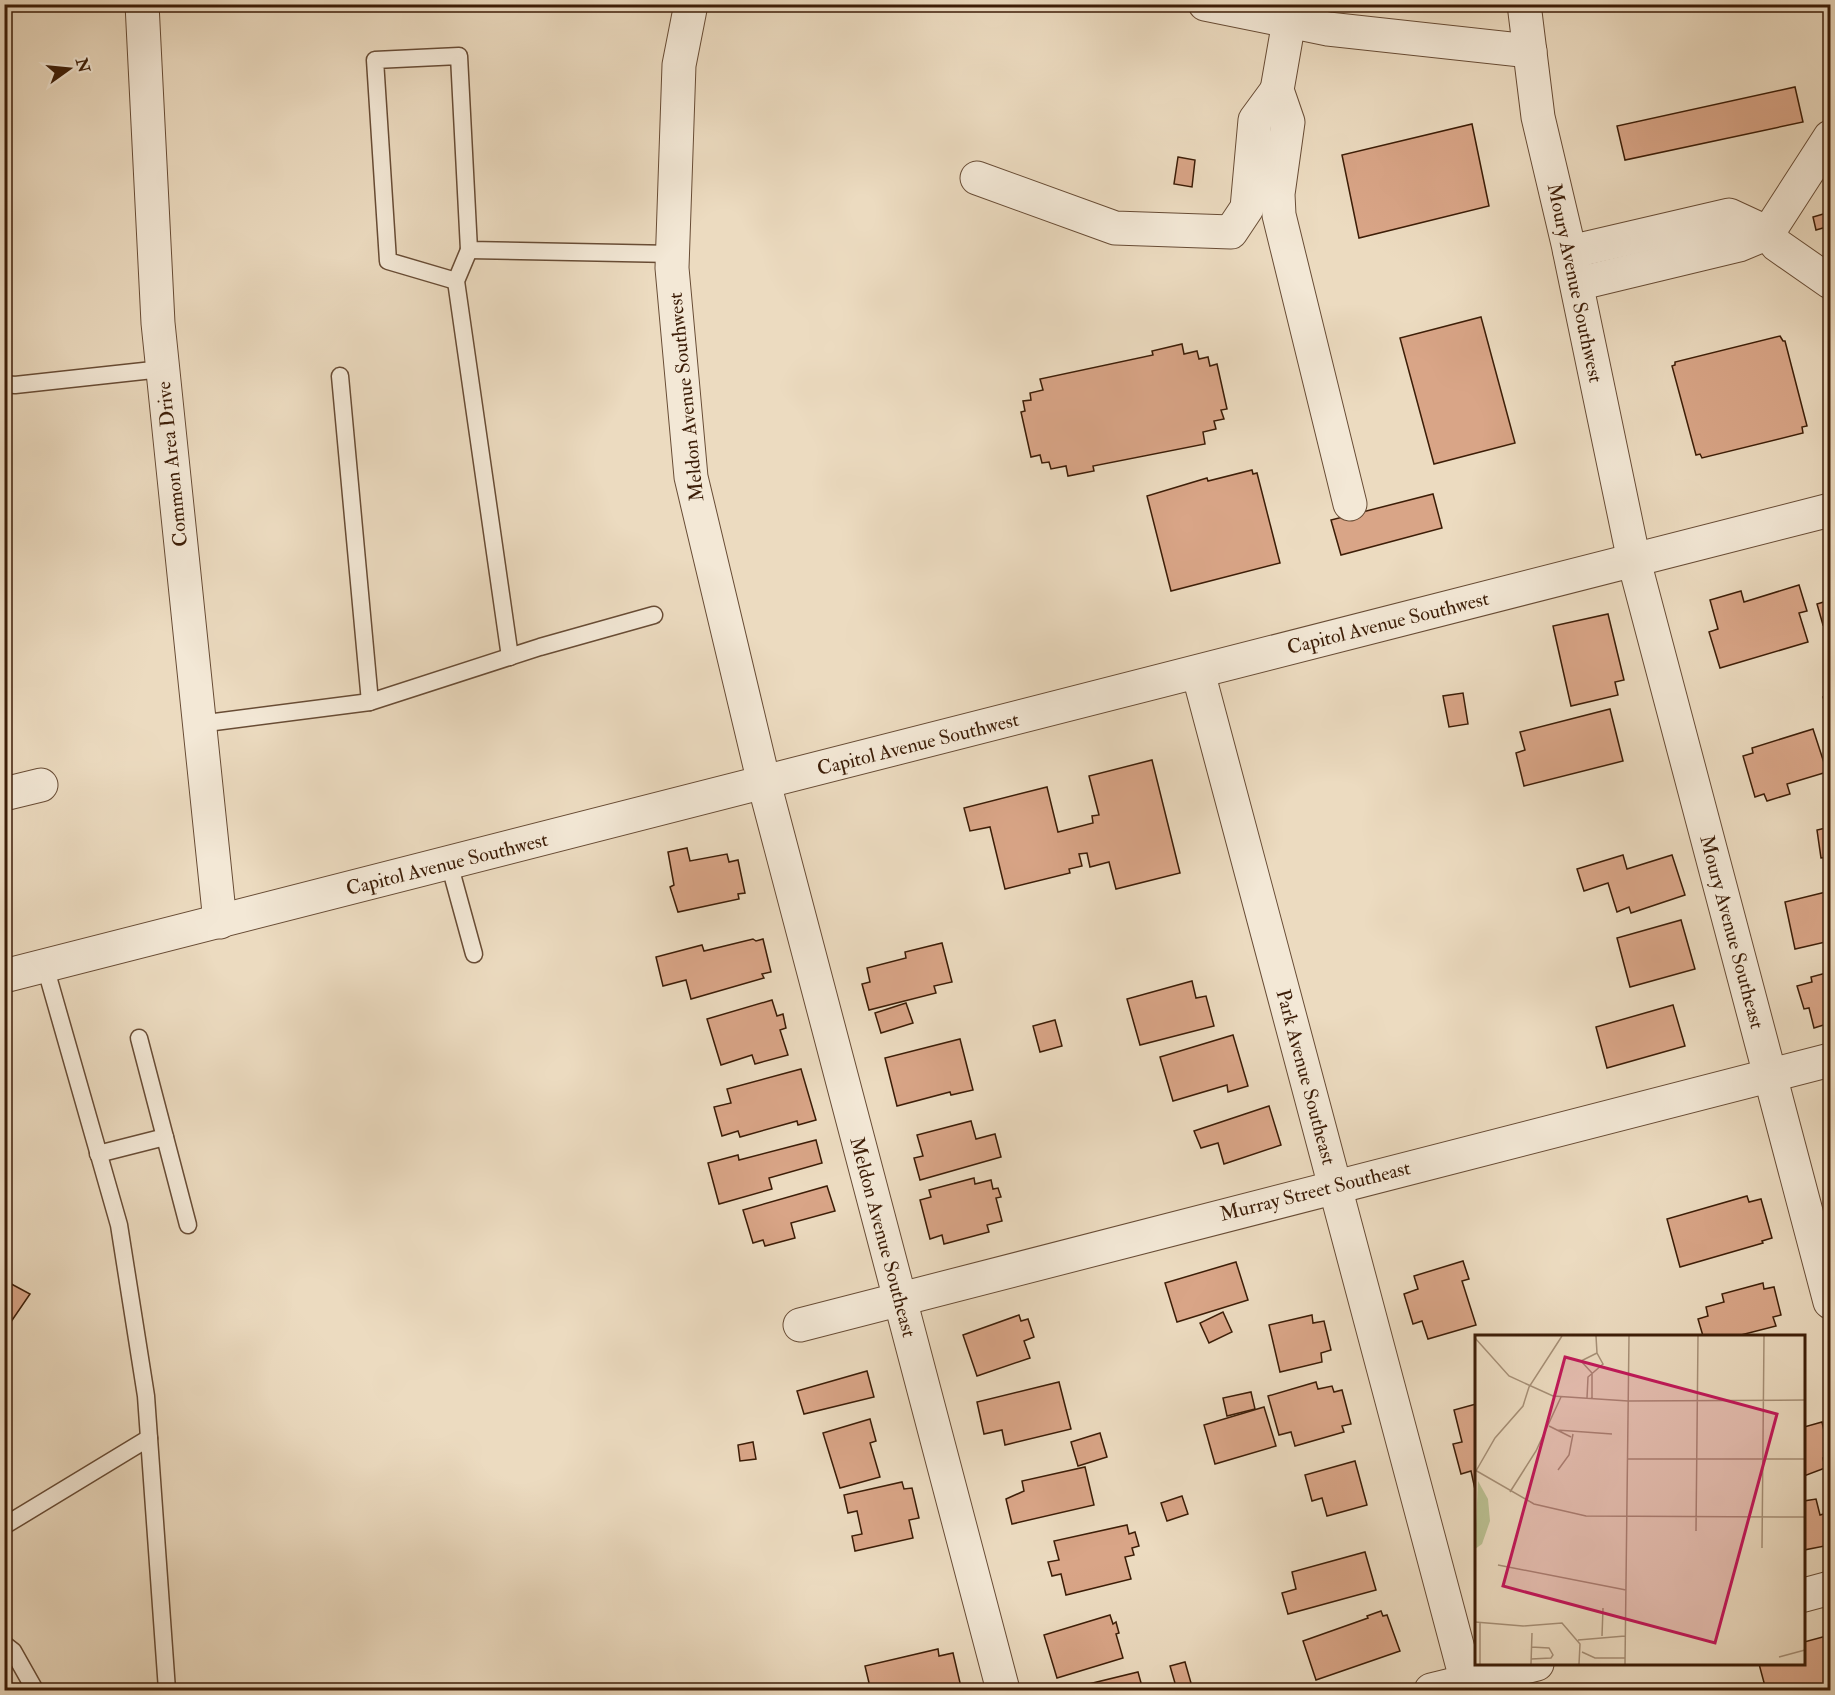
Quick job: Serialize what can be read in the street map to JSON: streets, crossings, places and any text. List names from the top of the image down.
{
  "streets": {
    "street": [
      "Moury Avenue Southwest",
      "Meldon Avenue Southwest",
      "Common Area Drive",
      "Capitol Avenue Southwest",
      "Moury Avenue Southeast",
      "Park Avenue Southeast",
      "Murray Street Southeast",
      "Meldon Avenue Southeast"
    ]
  },
  "crossings": [
    ["Moury Avenue Southwest", "Capitol Avenue Southwest"],
    ["Moury Avenue Southwest", "Moury Avenue Southeast"],
    ["Meldon Avenue Southwest", "Capitol Avenue Southwest"],
    ["Meldon Avenue Southwest", "Meldon Avenue Southeast"],
    ["Common Area Drive", "Capitol Avenue Southwest"],
    ["Capitol Avenue Southwest", "Moury Avenue Southeast"],
    ["Capitol Avenue Southwest", "Park Avenue Southeast"],
    ["Capitol Avenue Southwest", "Meldon Avenue Southeast"],
    ["Moury Avenue Southeast", "Murray Street Southeast"],
    ["Park Avenue Southeast", "Murray Street Southeast"],
    ["Murray Street Southeast", "Meldon Avenue Southeast"]
  ],
  "north": "right"
}
